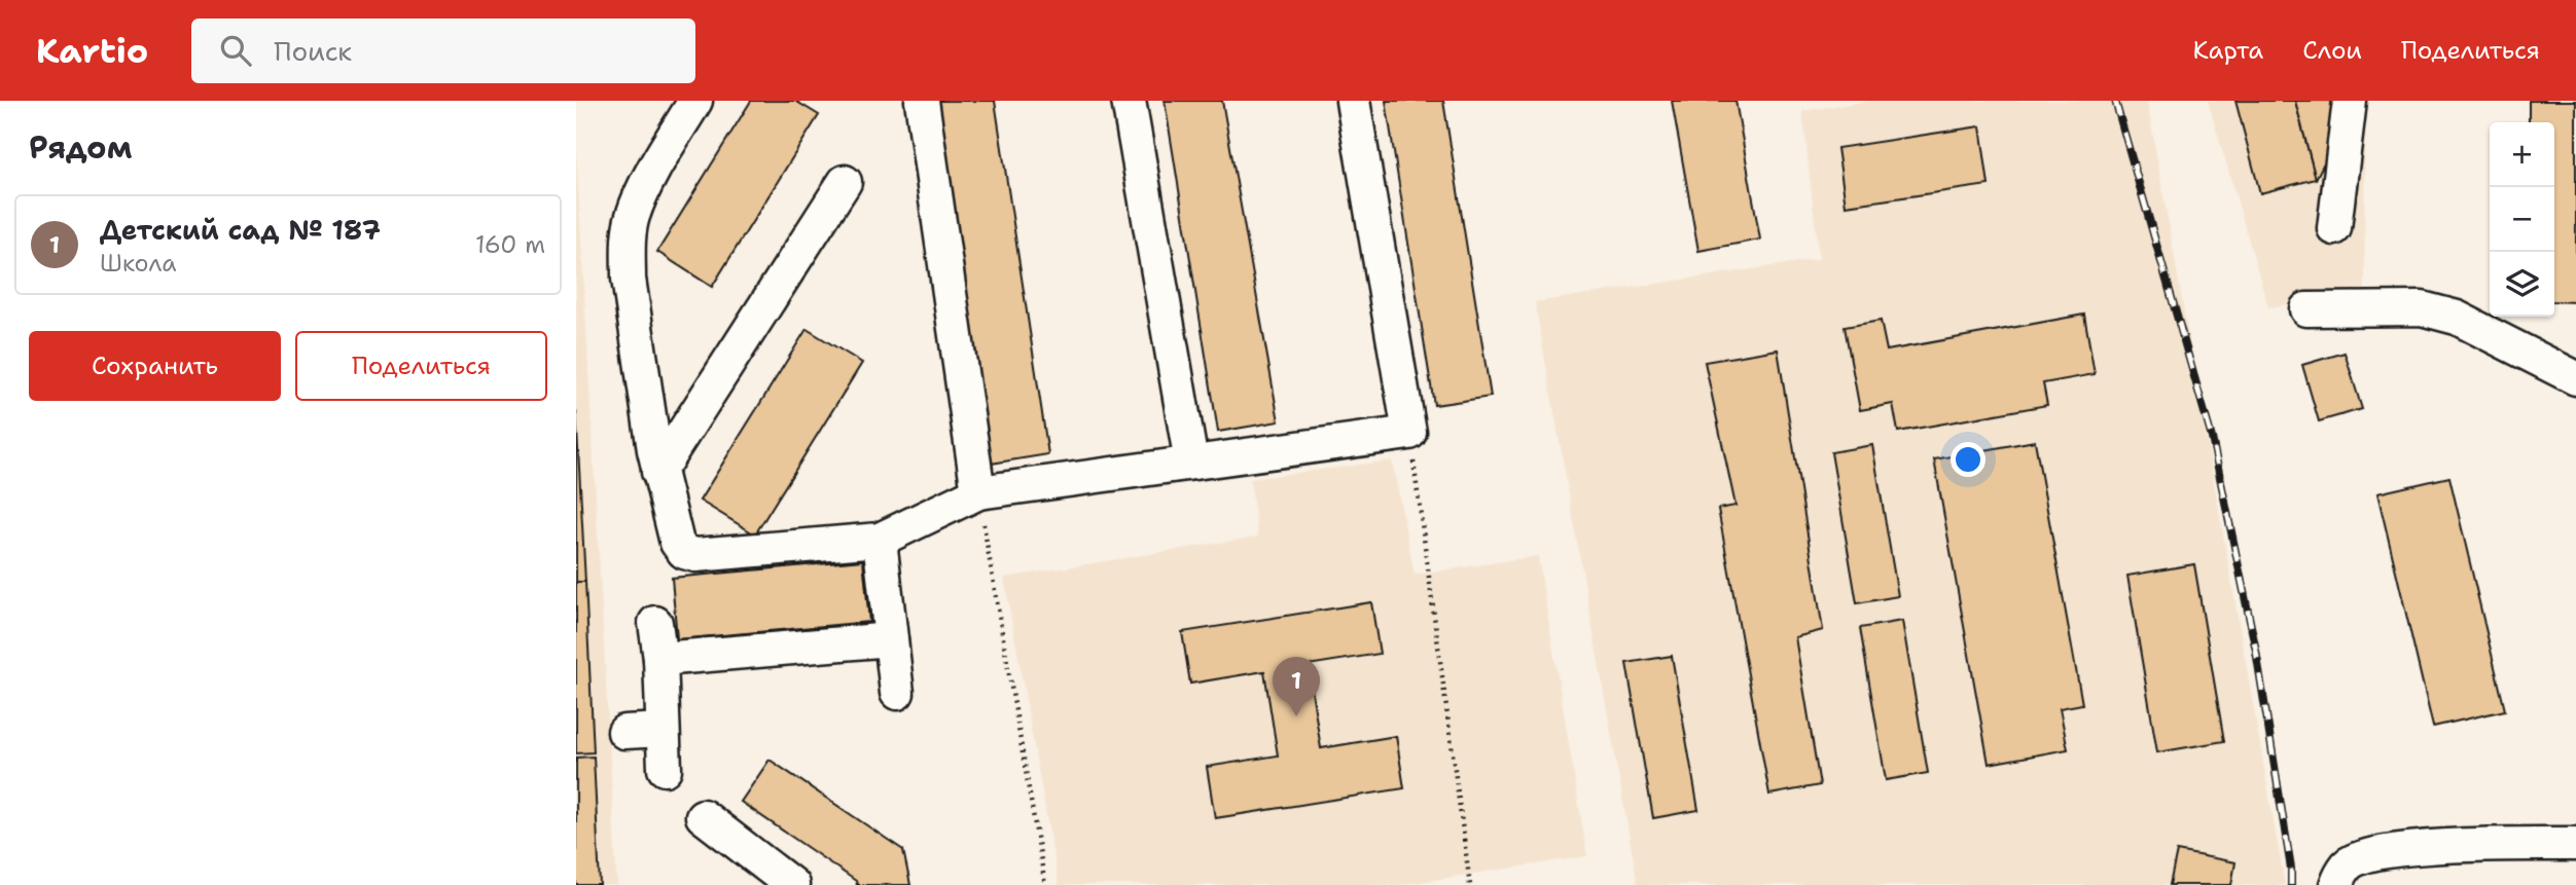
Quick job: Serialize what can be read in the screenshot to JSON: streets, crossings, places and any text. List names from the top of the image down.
{
  "page": {
    "header": "Kartio",
    "search": "Поиск",
    "nav": ["Карта", "Слои", "Поделиться"],
    "heading": "Рядом",
    "map_buttons": ["+", "−"],
    "list": [
      {
        "mark": "1",
        "name": "Детский сад № 187",
        "note": "Школа",
        "value": "160 m"
      }
    ],
    "buttons": ["Сохранить", "Поделиться"],
    "pins": "1"
  }
}
